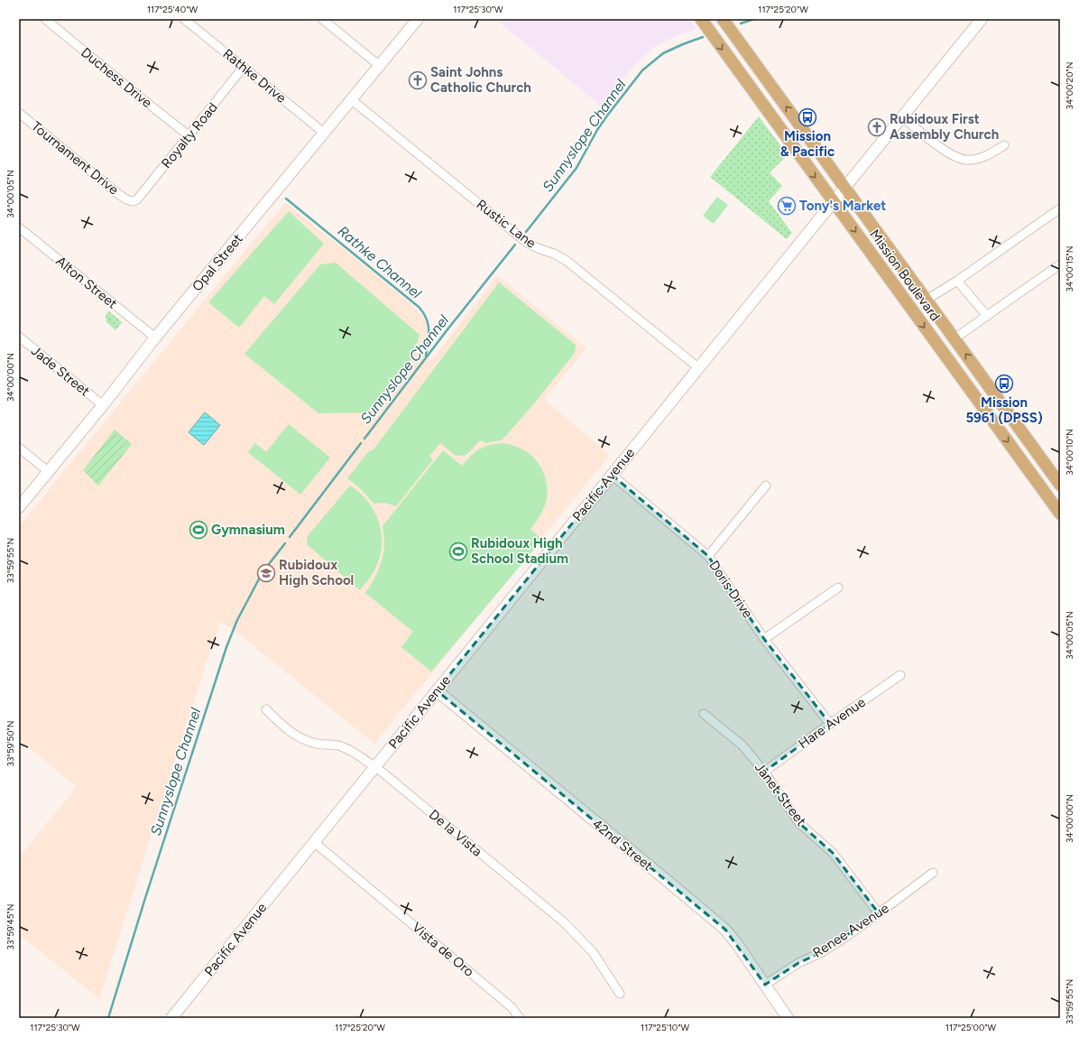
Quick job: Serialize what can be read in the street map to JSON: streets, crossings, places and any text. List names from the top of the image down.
{
  "streets": {
    "main road": ["Mission Boulevard"],
    "street": [
      "Rathke Drive",
      "Duchess Drive",
      "Royalty Road",
      "Tournament Drive",
      "Rustic Lane",
      "Opal Street",
      "Alton Street",
      "Jade Street",
      "Pacific Avenue",
      "Doris Drive",
      "Hare Avenue",
      "Janet Street",
      "De la Vista",
      "42nd Street",
      "Renee Avenue",
      "Vista de Oro"
    ]
  },
  "crossings": [
    ["Rathke Drive", "Royalty Road"],
    ["Rathke Drive", "Opal Street"],
    ["Duchess Drive", "Royalty Road"],
    ["Royalty Road", "Tournament Drive"],
    ["Rustic Lane", "Opal Street"],
    ["Rustic Lane", "Pacific Avenue"],
    ["Opal Street", "Alton Street"],
    ["Opal Street", "Jade Street"],
    ["Mission Boulevard", "Pacific Avenue"],
    ["Pacific Avenue", "Doris Drive"],
    ["Pacific Avenue", "De la Vista"],
    ["Pacific Avenue", "42nd Street"],
    ["Pacific Avenue", "Vista de Oro"],
    ["Doris Drive", "Hare Avenue"],
    ["Hare Avenue", "Janet Street"],
    ["Janet Street", "Renee Avenue"],
    ["42nd Street", "Renee Avenue"]
  ],
  "water": ["Sunnyslope Channel", "Rathke Channel"],
  "places": {
    "church": ["Saint Johns Catholic Church", "Rubidoux First Assembly Church"],
    "bus stop": ["Mission & Pacific", "Mission 5961 (DPSS)"],
    "supermarket": ["Tony's Market"],
    "sports": ["Gymnasium", "Rubidoux High School Stadium"],
    "school or university": ["Rubidoux High School"]
  },
  "coordinates": [
    "117°25'40\"W",
    "117°25'30\"W",
    "117°25'20\"W",
    "34°00'20\"N",
    "34°00'05\"N",
    "34°00'15\"N",
    "34°00'00\"N",
    "34°00'10\"N",
    "33°59'55\"N",
    "33°59'50\"N",
    "33°59'45\"N",
    "117°25'10\"W",
    "117°25'00\"W"
  ]
}
